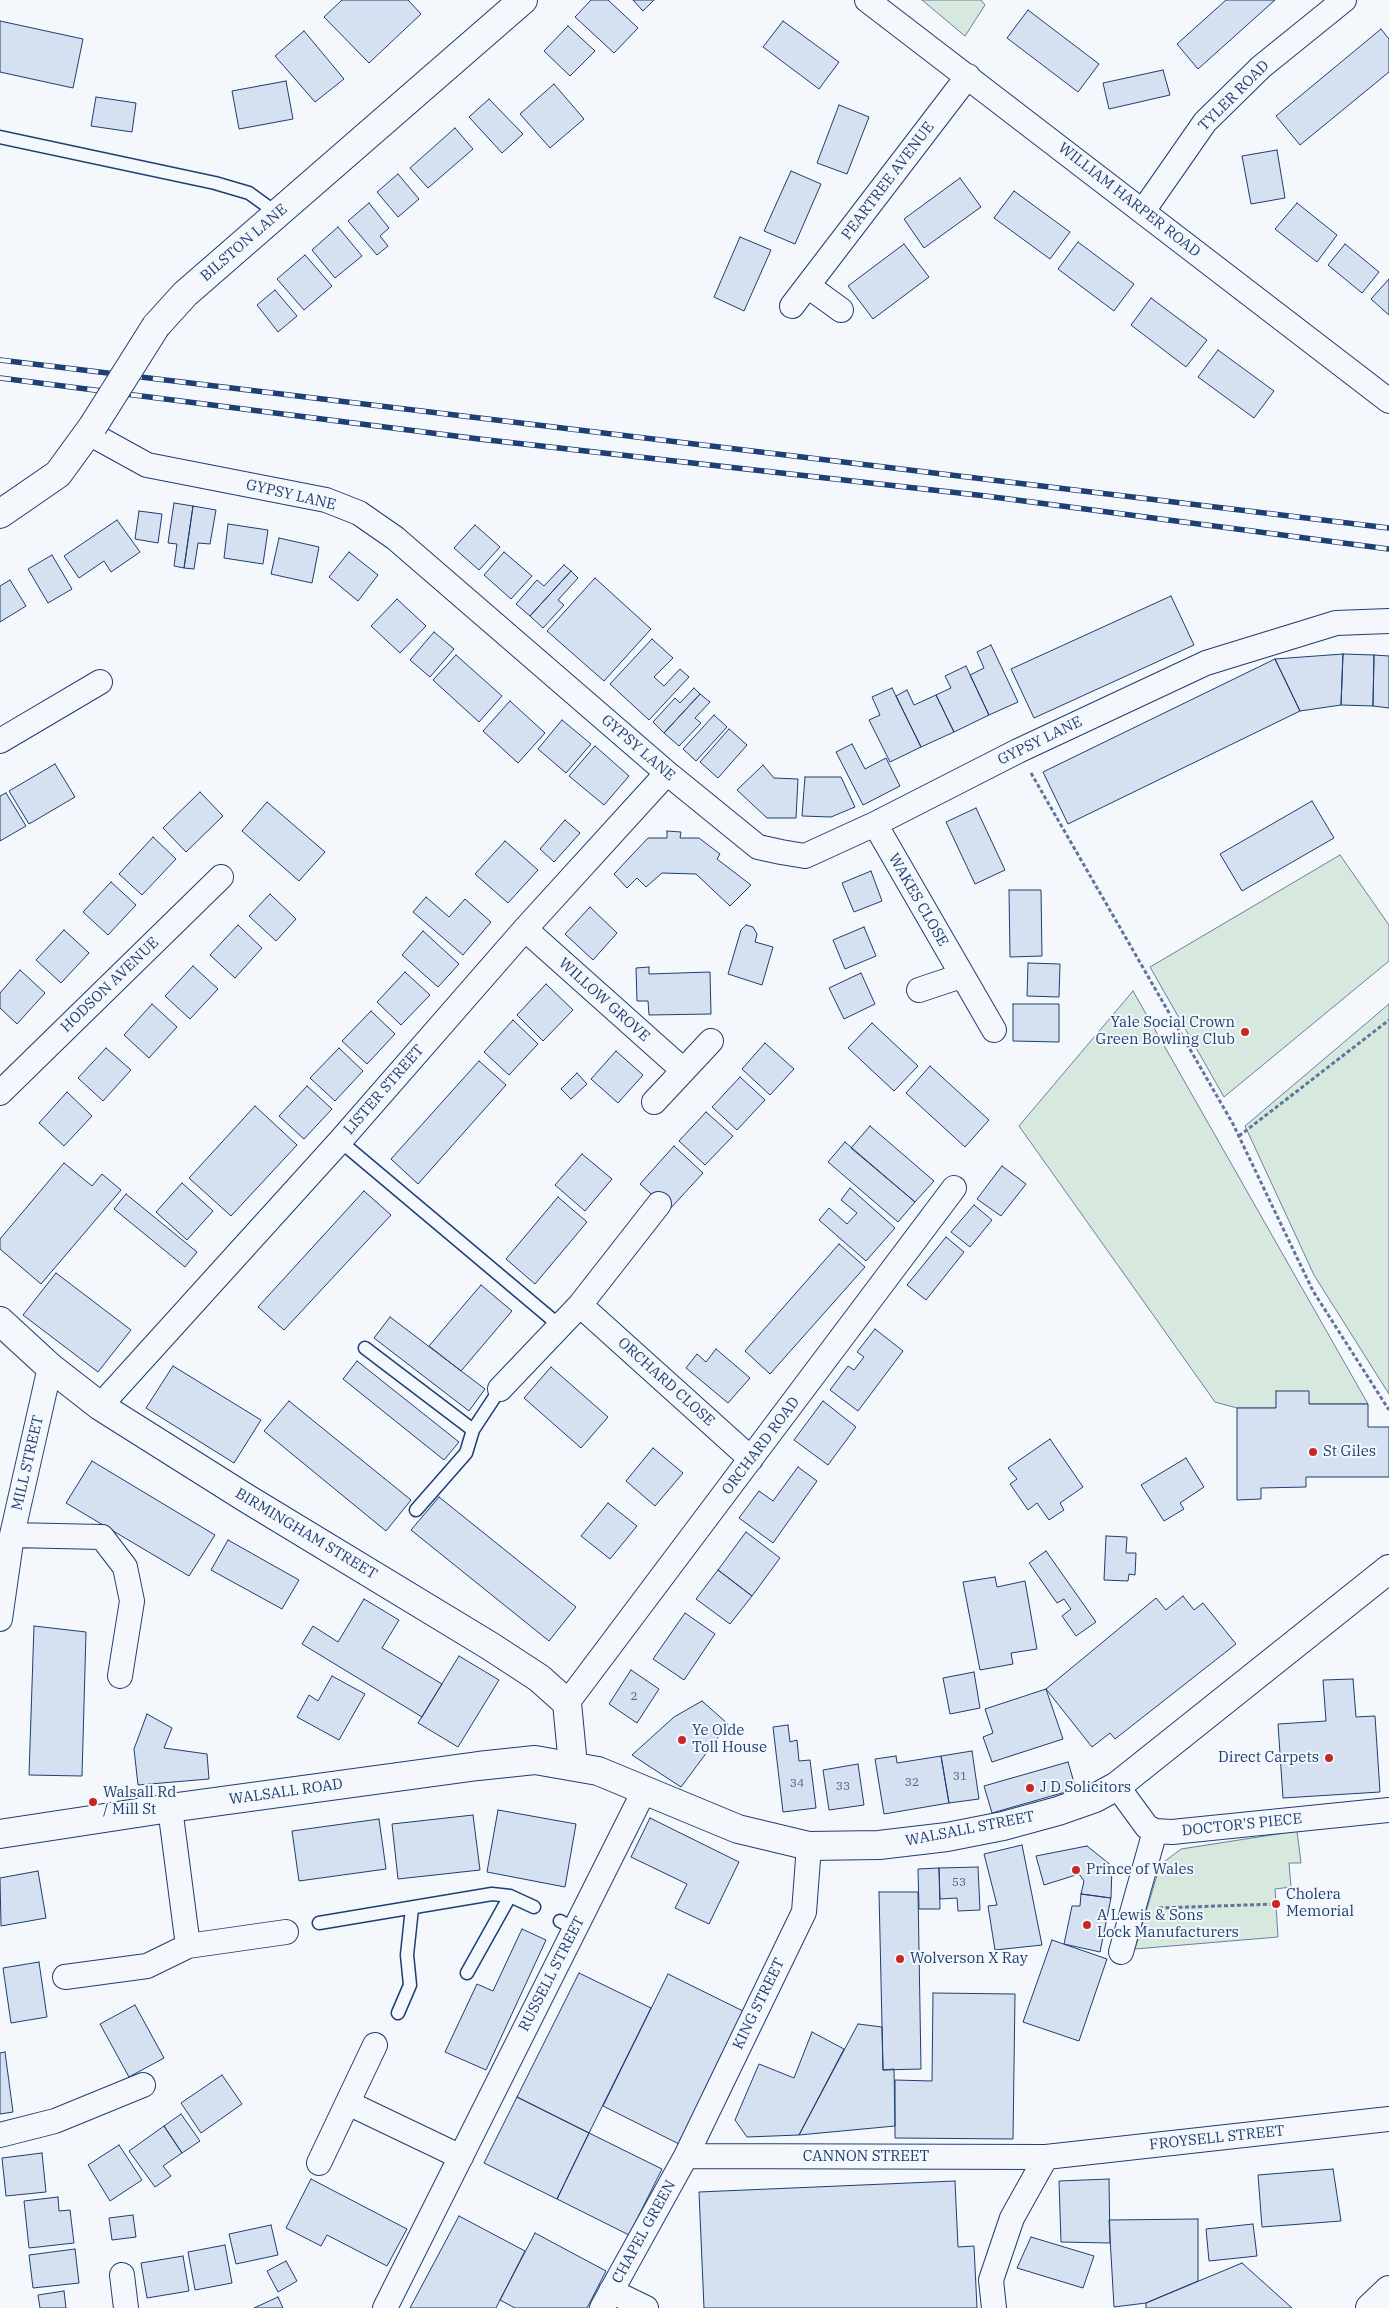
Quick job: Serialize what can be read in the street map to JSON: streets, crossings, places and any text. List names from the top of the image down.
{
  "streets": {
    "main road": [
      "BILSTON LANE",
      "BIRMINGHAM STREET",
      "WALSALL ROAD",
      "WALSALL STREET"
    ],
    "street": [
      "TYLER ROAD",
      "PEARTREE AVENUE",
      "WILLIAM HARPER ROAD",
      "GYPSY LANE",
      "WAKES CLOSE",
      "HODSON AVENUE",
      "WILLOW GROVE",
      "LISTER STREET",
      "ORCHARD CLOSE",
      "ORCHARD ROAD",
      "MILL STREET",
      "DOCTOR'S PIECE",
      "RUSSELL STREET",
      "KING STREET",
      "FROYSELL STREET",
      "CANNON STREET",
      "CHAPEL GREEN"
    ]
  },
  "crossings": [
    ["TYLER ROAD", "WILLIAM HARPER ROAD"],
    ["PEARTREE AVENUE", "WILLIAM HARPER ROAD"],
    ["BILSTON LANE", "GYPSY LANE"],
    ["GYPSY LANE", "WAKES CLOSE"],
    ["GYPSY LANE", "LISTER STREET"],
    ["WILLOW GROVE", "LISTER STREET"],
    ["LISTER STREET", "BIRMINGHAM STREET"],
    ["ORCHARD CLOSE", "ORCHARD ROAD"],
    ["ORCHARD ROAD", "BIRMINGHAM STREET"],
    ["MILL STREET", "BIRMINGHAM STREET"],
    ["WALSALL ROAD", "WALSALL STREET"],
    ["WALSALL STREET", "RUSSELL STREET"],
    ["WALSALL STREET", "KING STREET"],
    ["KING STREET", "CANNON STREET"],
    ["KING STREET", "CHAPEL GREEN"],
    ["FROYSELL STREET", "CANNON STREET"],
    ["CANNON STREET", "CHAPEL GREEN"]
  ],
  "places": [
    "Yale Social Crown Green Bowling Club",
    "St Giles",
    "Ye Olde Toll House",
    "Direct Carpets",
    "J D Solicitors",
    "Walsall Rd / Mill St",
    "Prince of Wales",
    "Cholera Memorial",
    "A Lewis & Sons Lock Manufacturers",
    "Wolverson X Ray"
  ],
  "house_numbers": [
    "2",
    "31",
    "32",
    "34",
    "33",
    "53"
  ]
}
